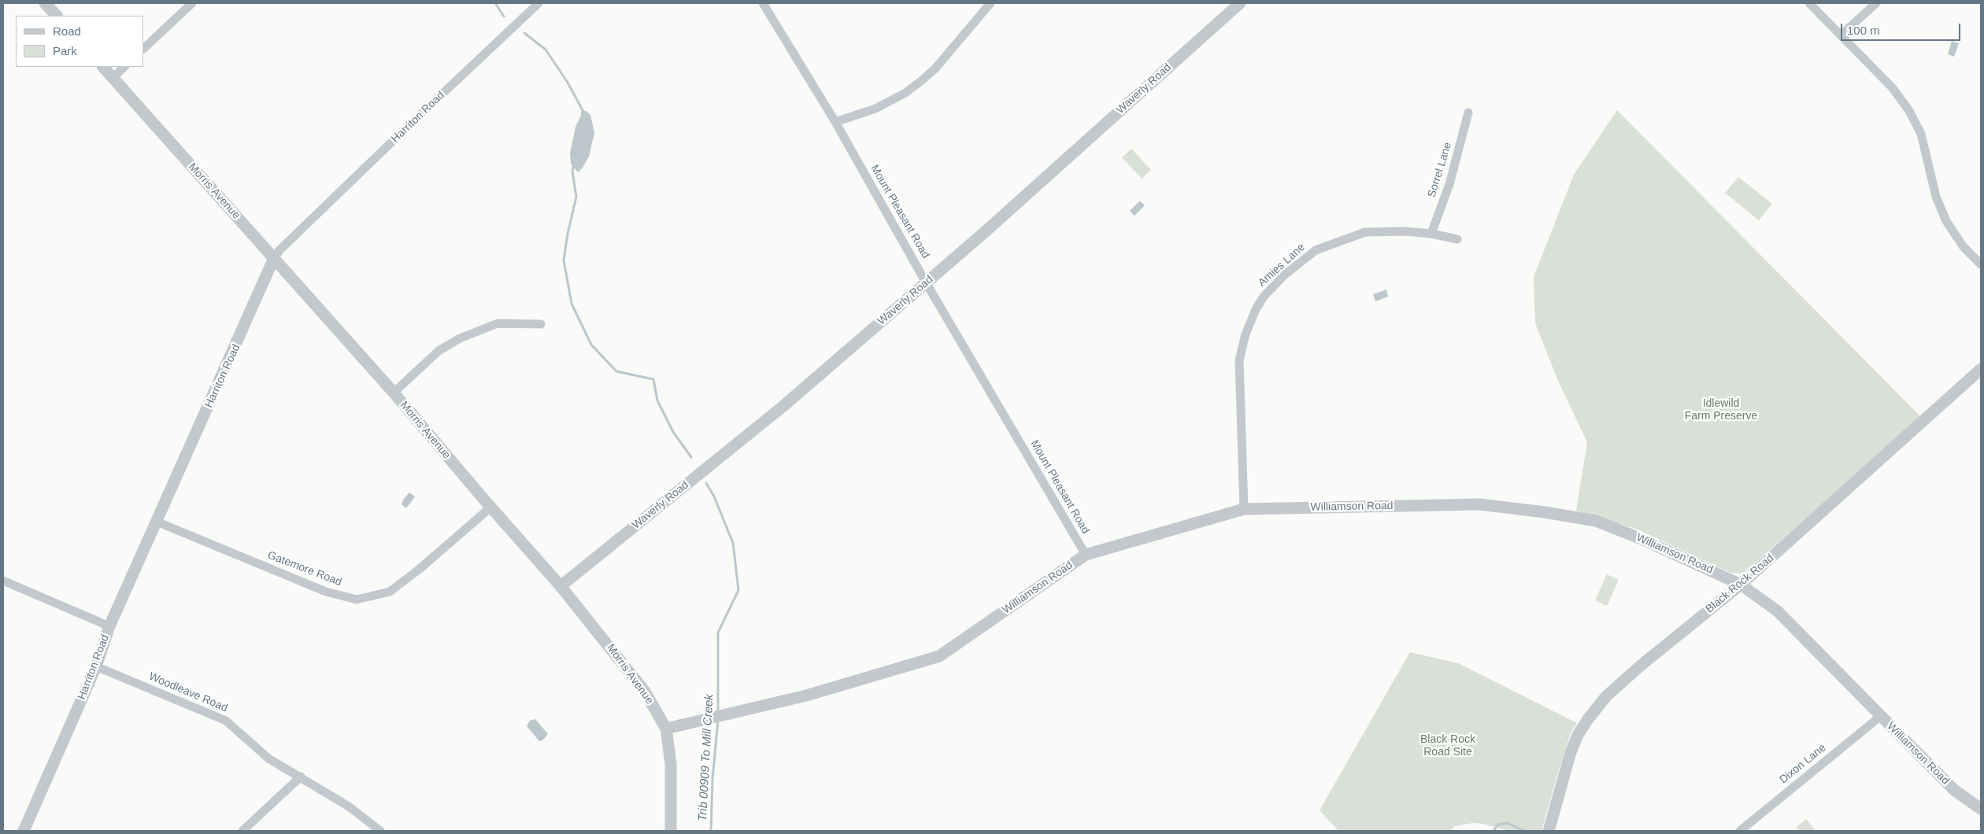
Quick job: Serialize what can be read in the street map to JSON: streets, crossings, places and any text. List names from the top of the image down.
{
  "streets": {
    "street": [
      "Waverly Road",
      "Harriton Road",
      "Sorrel Lane",
      "Morris Avenue",
      "Mount Pleasant Road",
      "Amies Lane",
      "Williamson Road",
      "Gatemore Road",
      "Black Rock Road",
      "Woodleave Road",
      "Dixon Lane"
    ]
  },
  "crossings": [
    ["Waverly Road", "Morris Avenue"],
    ["Waverly Road", "Mount Pleasant Road"],
    ["Harriton Road", "Morris Avenue"],
    ["Harriton Road", "Gatemore Road"],
    ["Harriton Road", "Woodleave Road"],
    ["Sorrel Lane", "Amies Lane"],
    ["Morris Avenue", "Williamson Road"],
    ["Morris Avenue", "Gatemore Road"],
    ["Mount Pleasant Road", "Williamson Road"],
    ["Amies Lane", "Williamson Road"],
    ["Williamson Road", "Black Rock Road"],
    ["Williamson Road", "Dixon Lane"]
  ],
  "water": ["Trib 00909 To Mill Creek"],
  "parks": ["Idlewild Farm Preserve", "Black Rock Road Site"],
  "legend": ["Road", "Park"],
  "scale_bar": "100 m"
}
